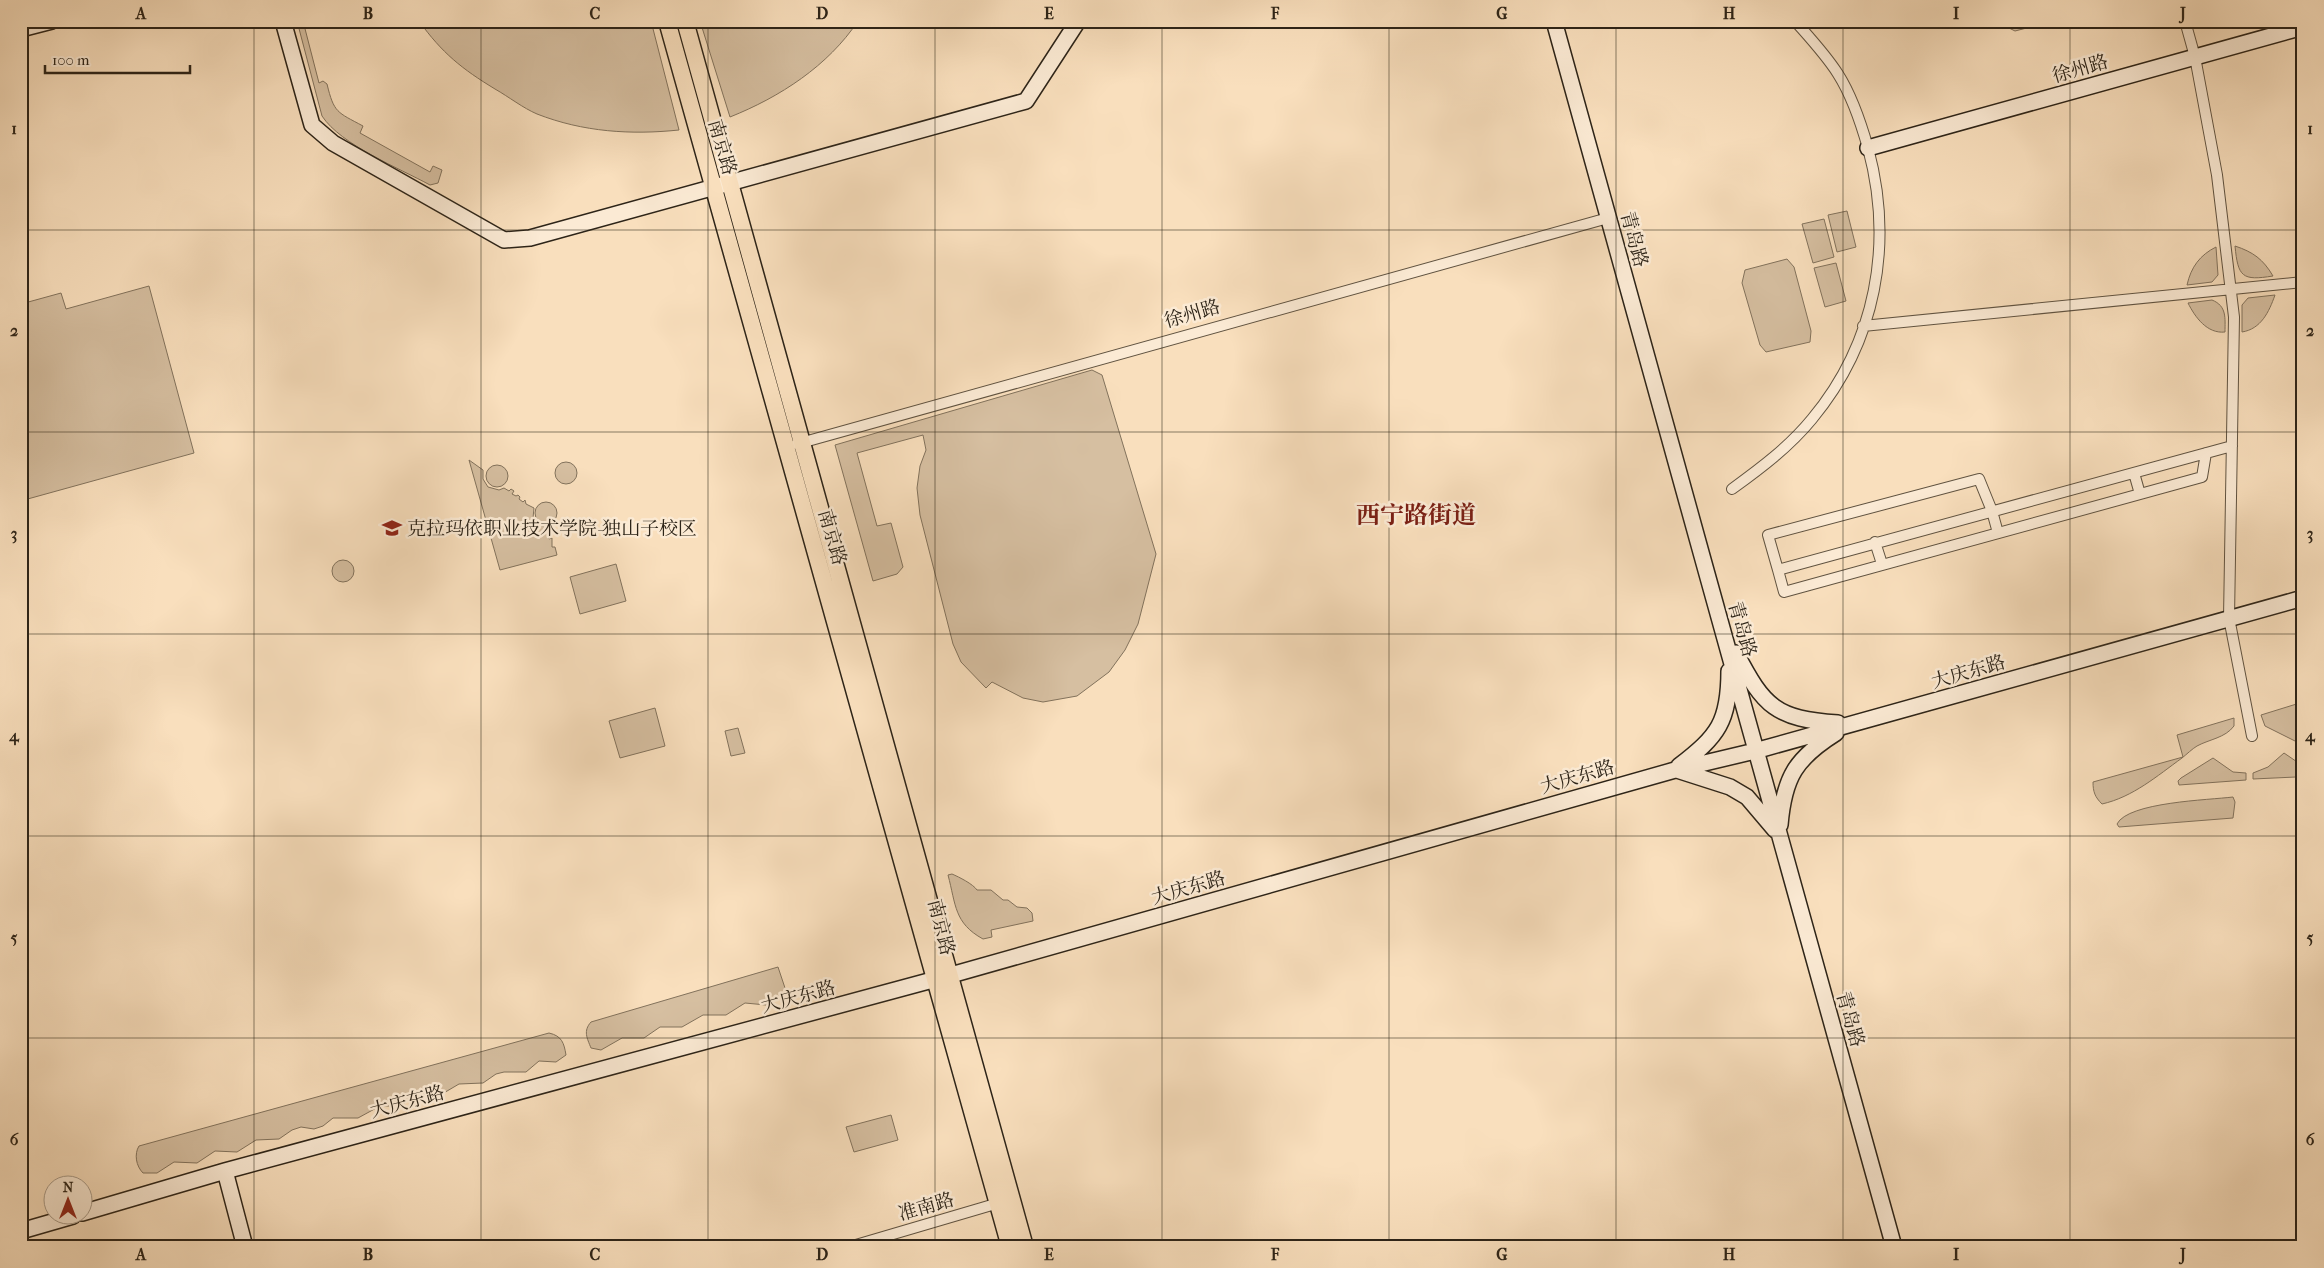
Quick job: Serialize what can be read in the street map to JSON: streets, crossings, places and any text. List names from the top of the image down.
{
  "streets": {
    "main road": ["南京路"],
    "street": [
      "徐州路",
      "青岛路",
      "大庆东路",
      "准南路"
    ]
  },
  "crossings": [
    ["徐州路", "南京路"],
    ["徐州路", "青岛路"],
    ["南京路", "大庆东路"],
    ["南京路", "准南路"],
    ["青岛路", "大庆东路"]
  ],
  "districts": ["西宁路街道"],
  "places": {
    "school or university": ["克拉玛依职业技术学院-独山子校区"]
  },
  "scale_bar": "100 m",
  "north": "top",
  "grid": {
    "columns": [
      "A",
      "B",
      "C",
      "D",
      "E",
      "F",
      "G",
      "H",
      "I",
      "J"
    ],
    "rows": [
      "1",
      "2",
      "3",
      "4",
      "5",
      "6"
    ]
  }
}
